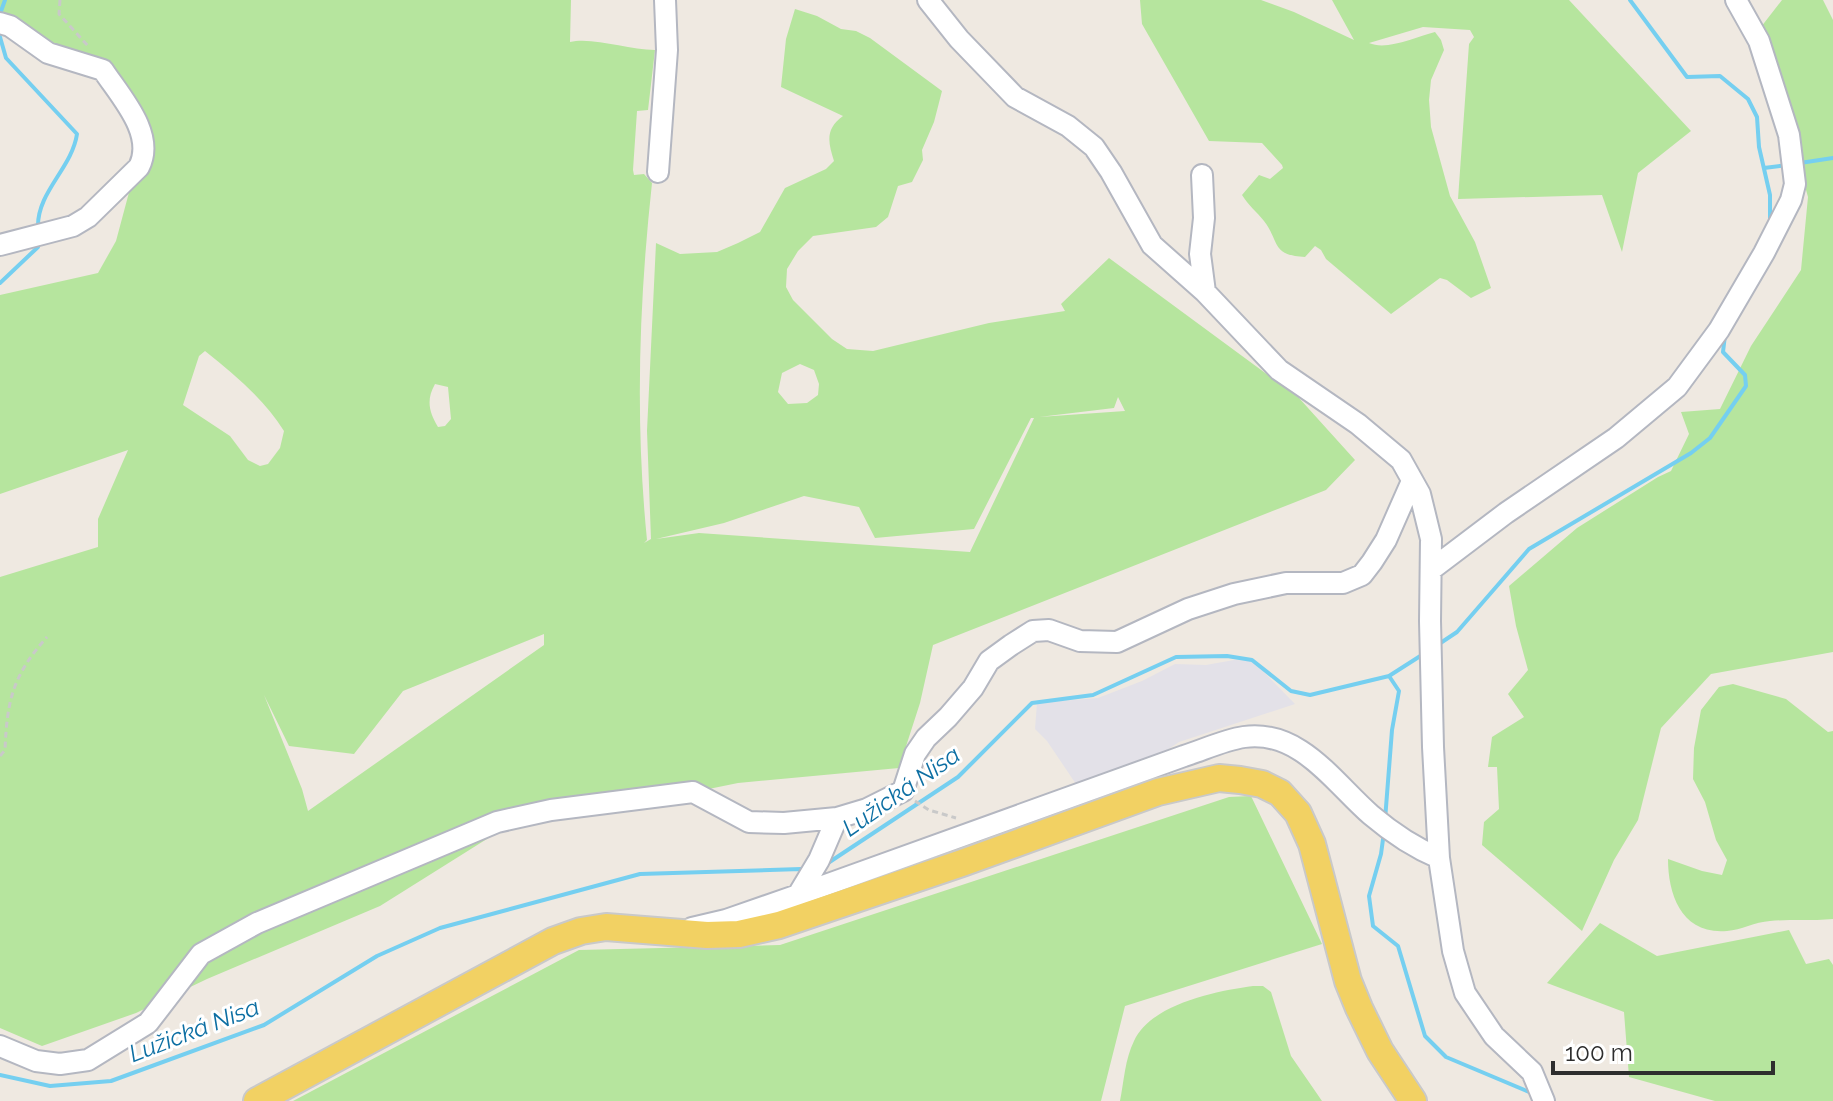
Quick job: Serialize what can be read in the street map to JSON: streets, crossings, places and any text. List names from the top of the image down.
{
  "water": ["Lužická Nisa"],
  "scale_bar": "100 m"
}
